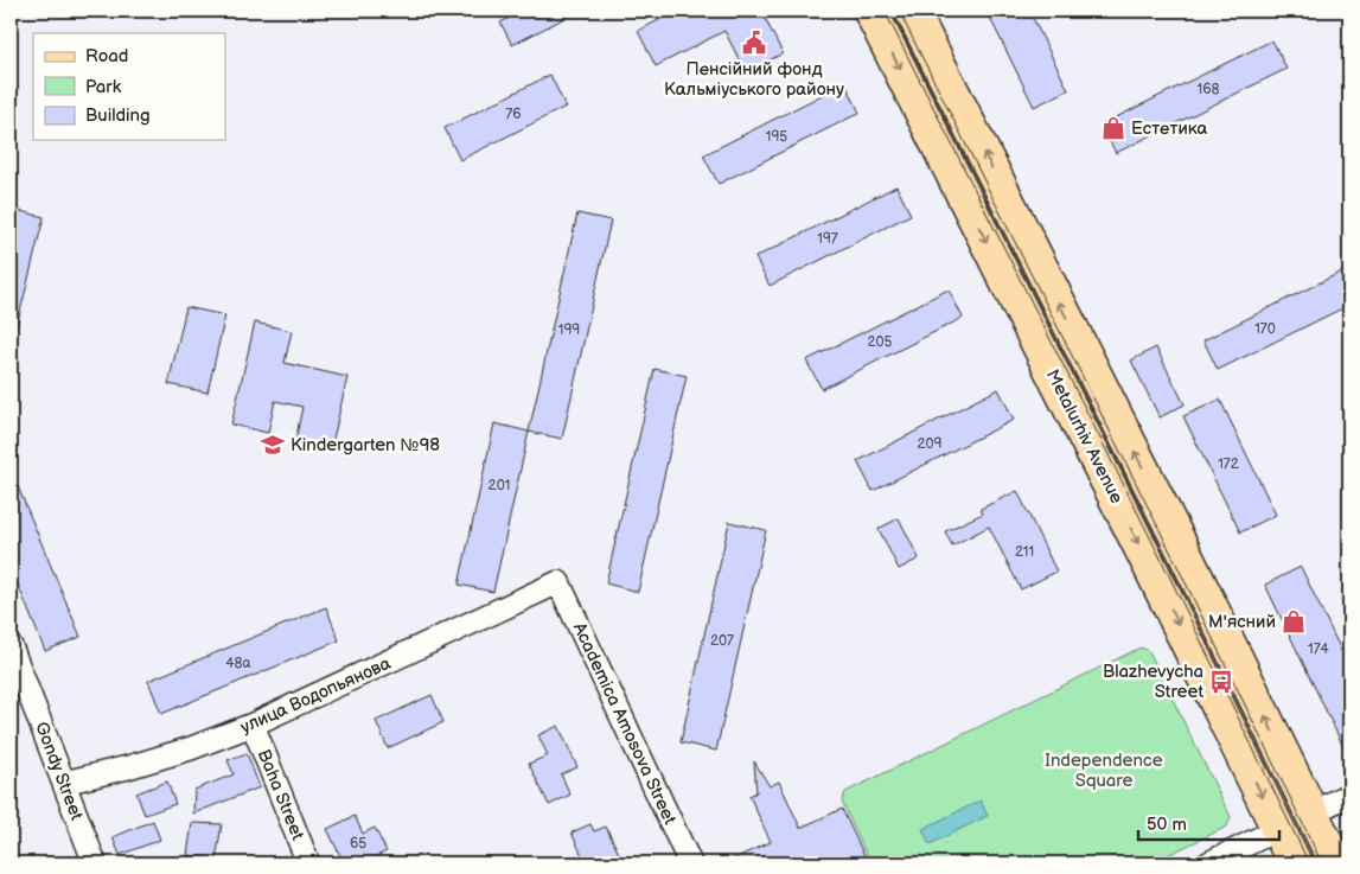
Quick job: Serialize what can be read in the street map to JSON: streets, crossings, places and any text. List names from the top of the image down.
{
  "streets": {
    "main road": ["Metalurhiv Avenue"],
    "street": [
      "улица Водопьянова",
      "Academica Amosova Street",
      "Gondy Street",
      "Baha Street"
    ]
  },
  "crossings": [
    ["улица Водопьянова", "Academica Amosova Street"],
    ["улица Водопьянова", "Gondy Street"],
    ["улица Водопьянова", "Baha Street"]
  ],
  "parks": ["Independence Square"],
  "places": {
    "public building": ["Пенсійний фонд Кальміуського району"],
    "shop": ["Естетика", "М'ясний"],
    "school or university": ["Kindergarten №98"],
    "bus stop": ["Blazhevycha Street"]
  },
  "house_numbers": [
    "168",
    "76",
    "195",
    "197",
    "170",
    "199",
    "205",
    "209",
    "172",
    "201",
    "211",
    "207",
    "174",
    "48а",
    "65"
  ],
  "legend": ["Road", "Park", "Building"],
  "scale_bar": "50 m"
}
